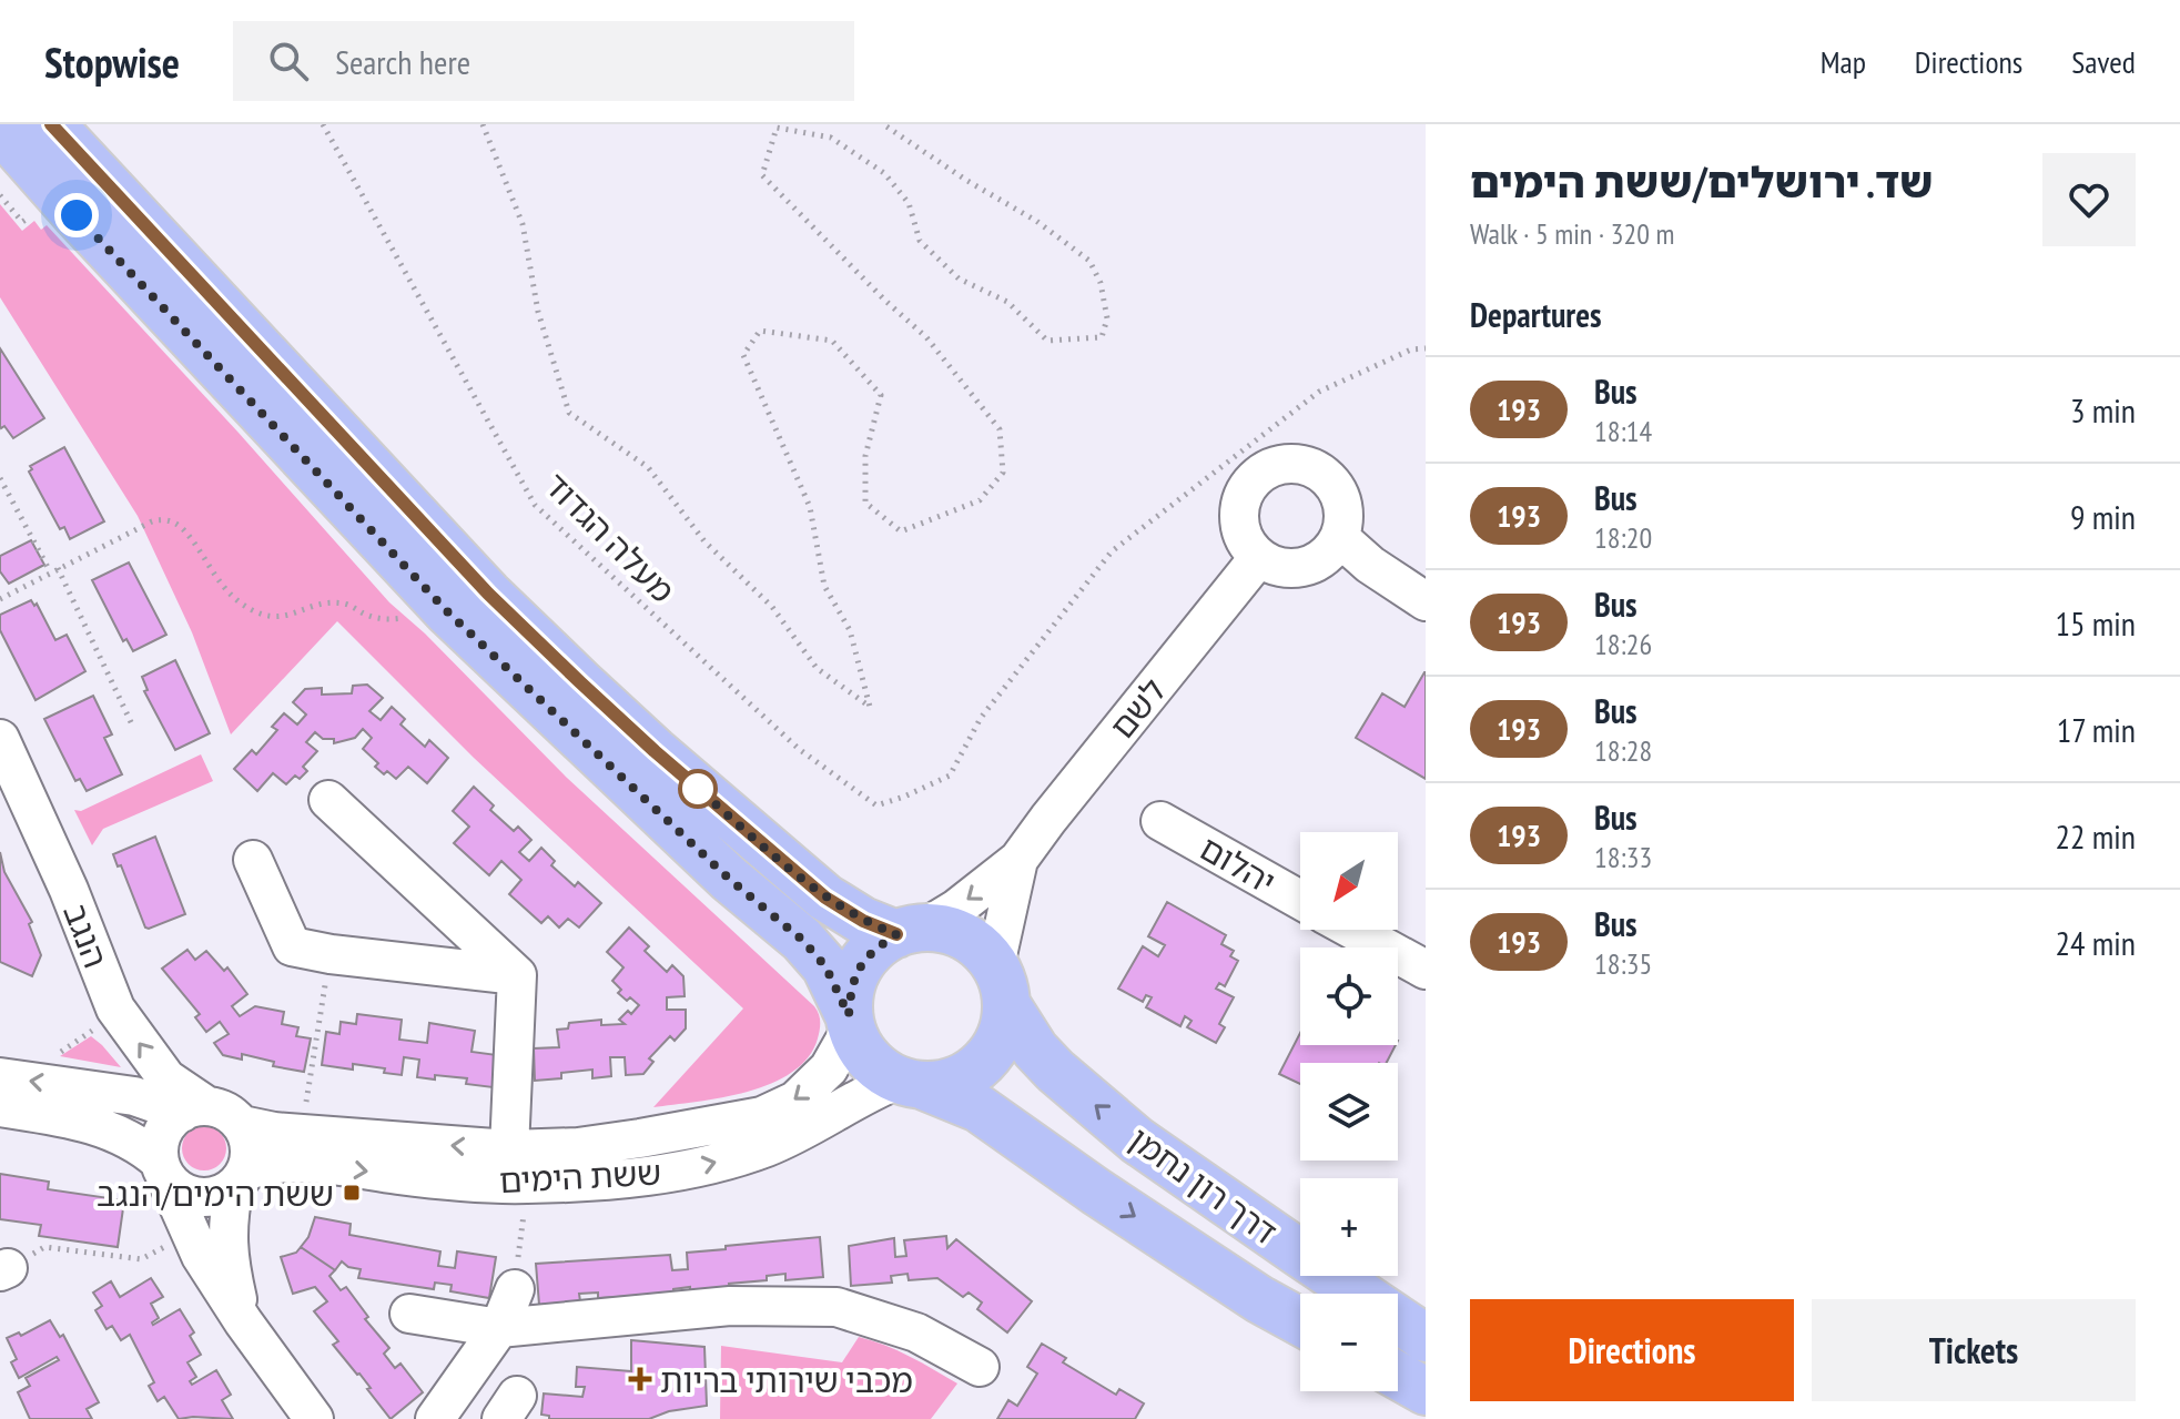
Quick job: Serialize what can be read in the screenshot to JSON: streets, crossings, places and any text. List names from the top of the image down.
{
  "streets": {
    "main road": ["דרך רון נחמן"],
    "street": [
      "לשם",
      "יהלום",
      "הנגב",
      "ששת הימים"
    ],
    "path": ["מעלה הגדוד"]
  },
  "crossings": [
    ["לשם", "ששת הימים"],
    ["לשם", "דרך רון נחמן"],
    ["הנגב", "ששת הימים"],
    ["ששת הימים", "דרך רון נחמן"]
  ],
  "places": {
    "transit": ["ששת הימים/הנגב"],
    "health": ["מכבי שירותי בריות"]
  },
  "lines": ["bus line 193"],
  "north": "bottom left",
  "page": {
    "header": "Stopwise",
    "search": "Search here",
    "nav": ["Map", "Directions", "Saved"],
    "heading": [
      ["שד. ירושלים/ששת הימים", "Walk · 5 min · 320 m"],
      "Departures"
    ],
    "list": [
      {
        "mark": "193",
        "name": "Bus",
        "note": "18:14",
        "value": "3 min"
      },
      {
        "mark": "193",
        "name": "Bus",
        "note": "18:20",
        "value": "9 min"
      },
      {
        "mark": "193",
        "name": "Bus",
        "note": "18:26",
        "value": "15 min"
      },
      {
        "mark": "193",
        "name": "Bus",
        "note": "18:28",
        "value": "17 min"
      },
      {
        "mark": "193",
        "name": "Bus",
        "note": "18:33",
        "value": "22 min"
      },
      {
        "mark": "193",
        "name": "Bus",
        "note": "18:35",
        "value": "24 min"
      }
    ],
    "map_buttons": ["+", "−"],
    "buttons": ["Directions", "Tickets"]
  }
}
